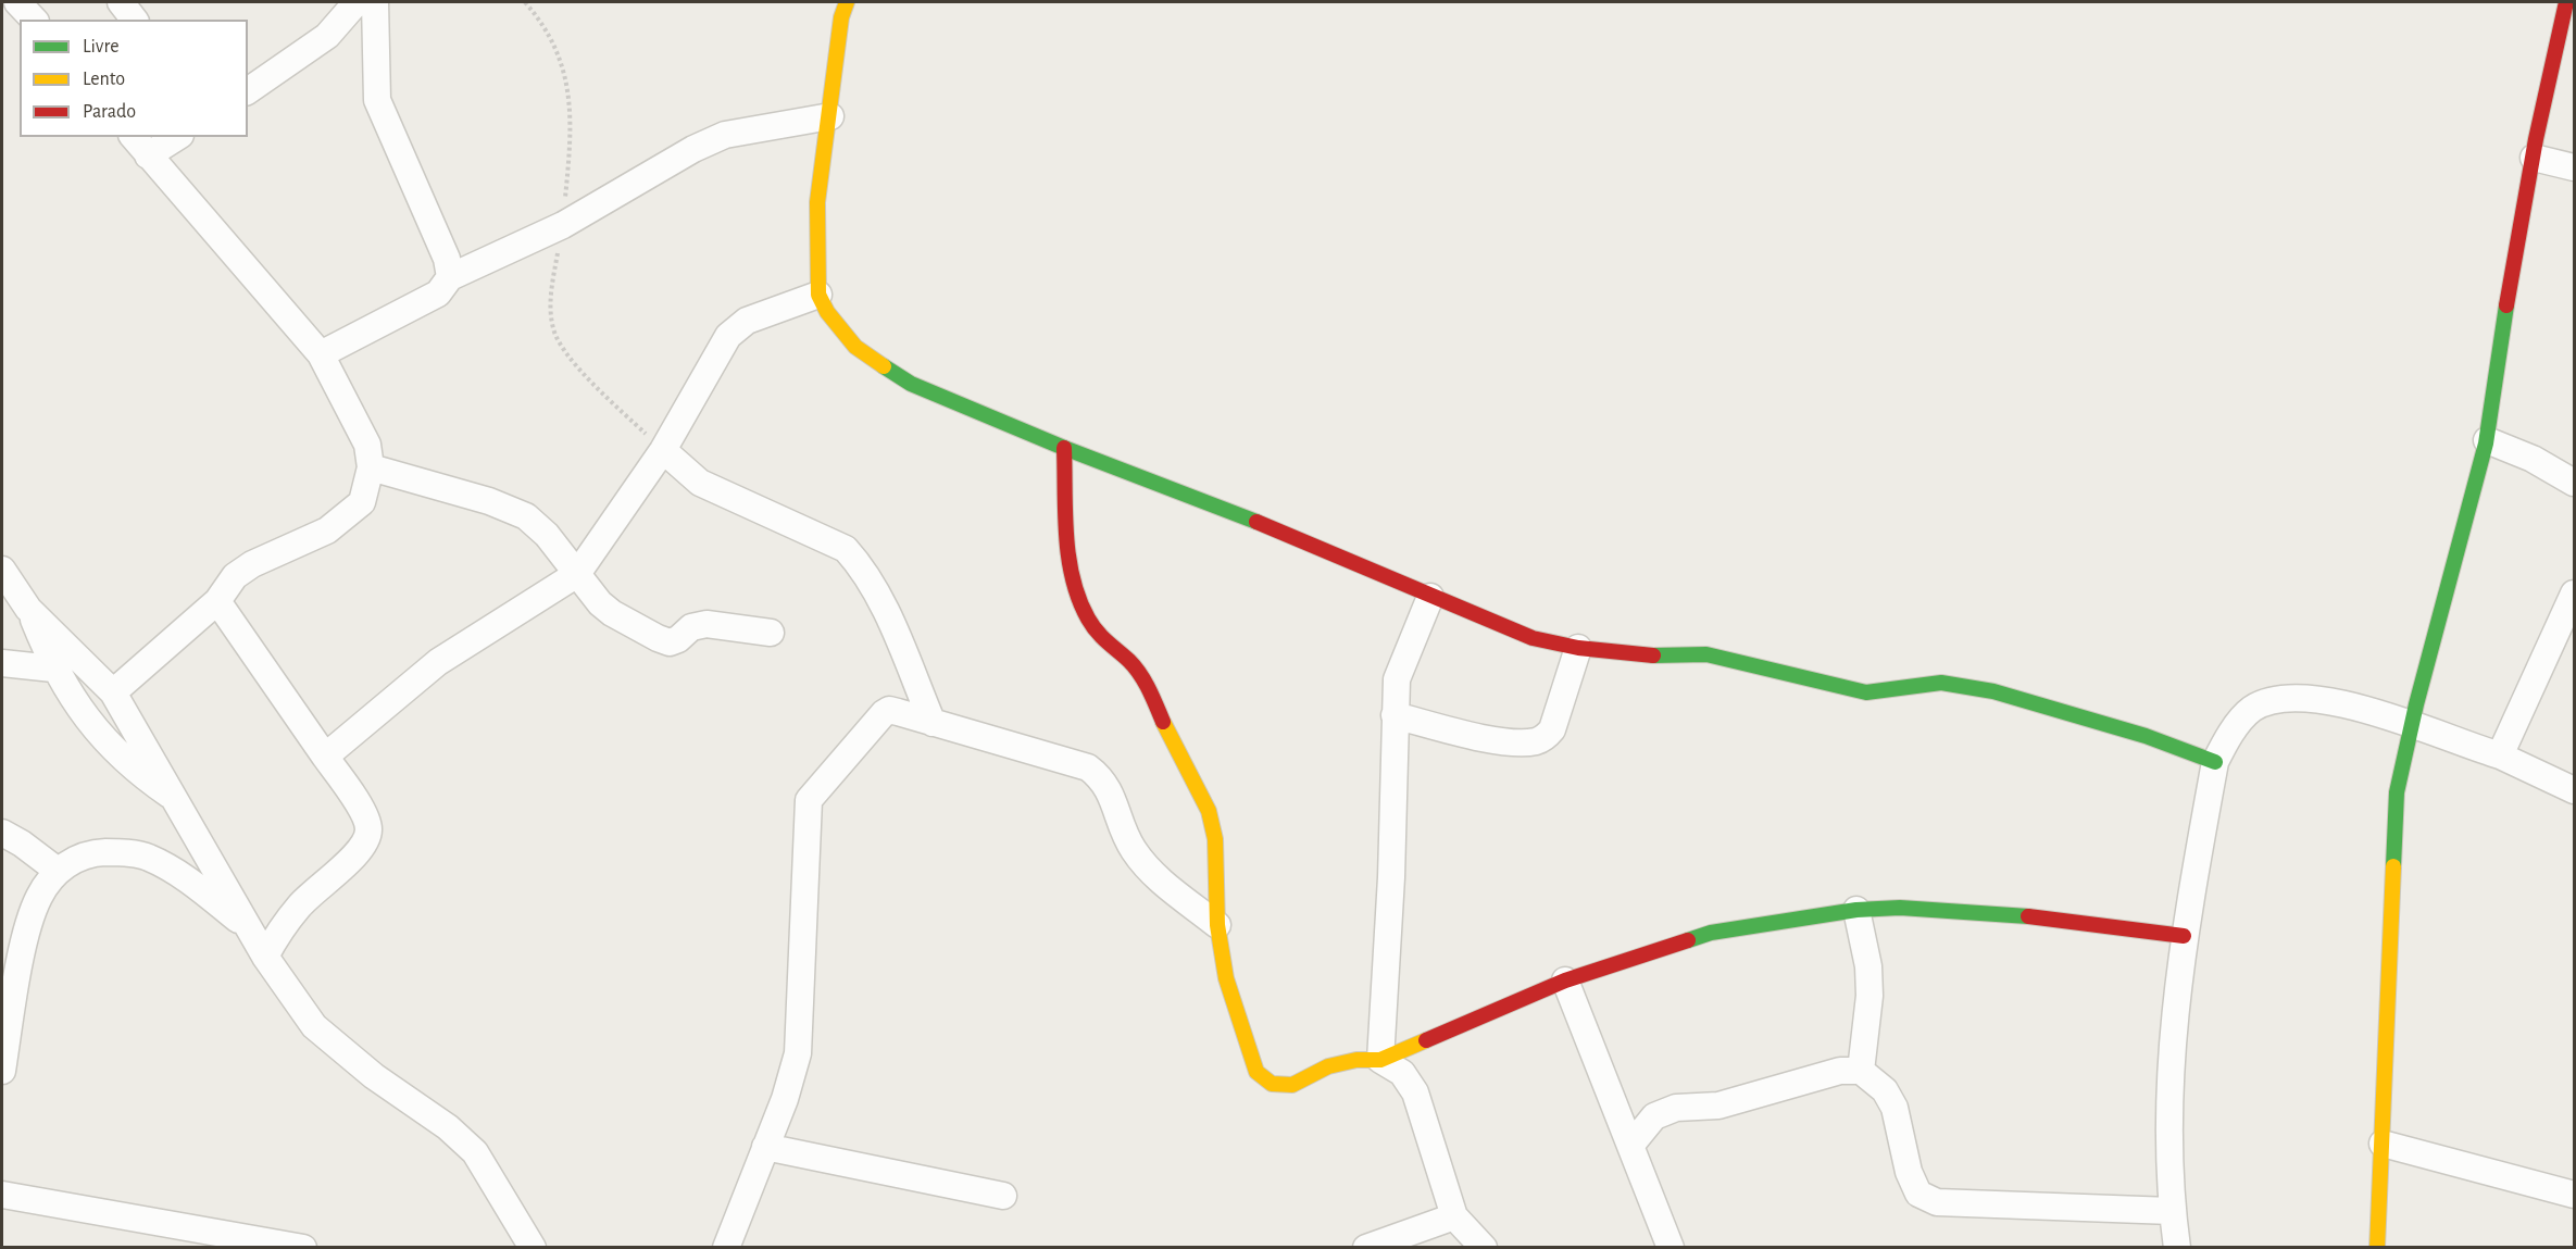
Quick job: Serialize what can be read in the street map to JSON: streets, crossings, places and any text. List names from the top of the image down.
{
  "legend": ["Livre", "Lento", "Parado"]
}
